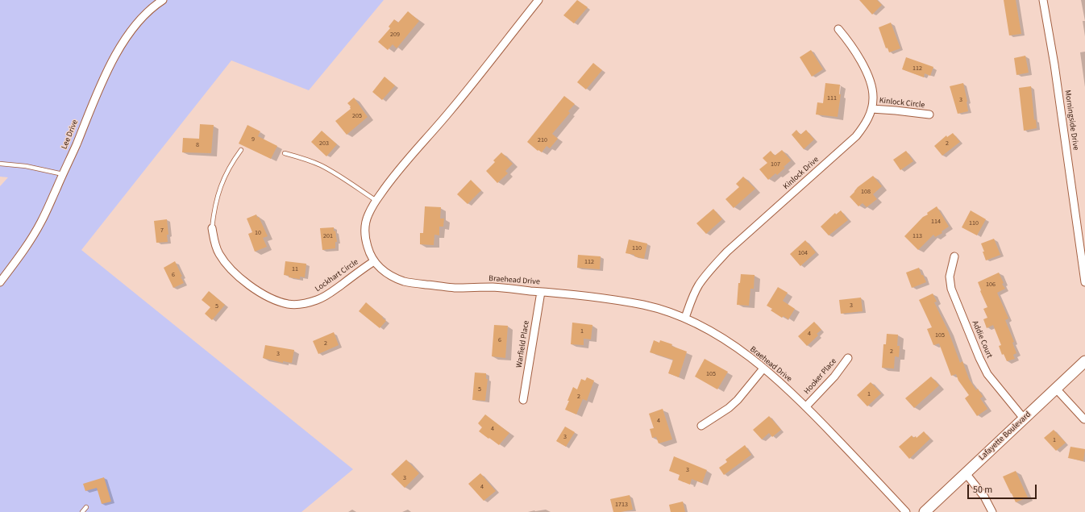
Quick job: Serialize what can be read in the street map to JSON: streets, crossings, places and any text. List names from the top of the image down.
{
  "streets": {
    "main road": ["Lafayette Boulevard"],
    "street": [
      "Kinlock Circle",
      "Morningside Drive",
      "Lee Drive",
      "Kinlock Drive",
      "Lockhart Circle",
      "Braehead Drive",
      "Addie Court",
      "Warfield Place",
      "Hooker Place"
    ]
  },
  "crossings": [
    ["Kinlock Circle", "Kinlock Drive"],
    ["Kinlock Drive", "Braehead Drive"],
    ["Lockhart Circle", "Braehead Drive"],
    ["Braehead Drive", "Warfield Place"],
    ["Braehead Drive", "Hooker Place"],
    ["Addie Court", "Lafayette Boulevard"]
  ],
  "house_numbers": [
    "209",
    "112",
    "111",
    "3",
    "205",
    "9",
    "210",
    "203",
    "2",
    "8",
    "107",
    "108",
    "114",
    "110",
    "7",
    "10",
    "201",
    "113",
    "110",
    "104",
    "112",
    "11",
    "6",
    "106",
    "3",
    "5",
    "1",
    "4",
    "105",
    "6",
    "2",
    "2",
    "3",
    "105",
    "5",
    "1",
    "2",
    "4",
    "4",
    "3",
    "1",
    "3",
    "3",
    "4",
    "1713"
  ],
  "scale_bar": "50 m"
}
